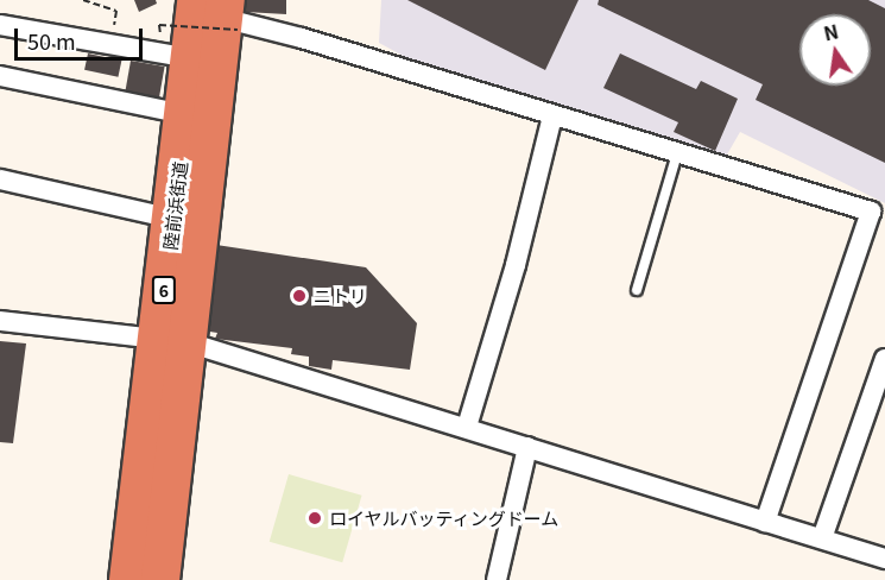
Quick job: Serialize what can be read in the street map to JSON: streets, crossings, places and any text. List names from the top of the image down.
{
  "streets": {
    "highway": ["陸前浜街道", "6"]
  },
  "places": ["ニトリ", "ロイヤルバッティングドーム"],
  "scale_bar": "50 m",
  "north": "top"
}
